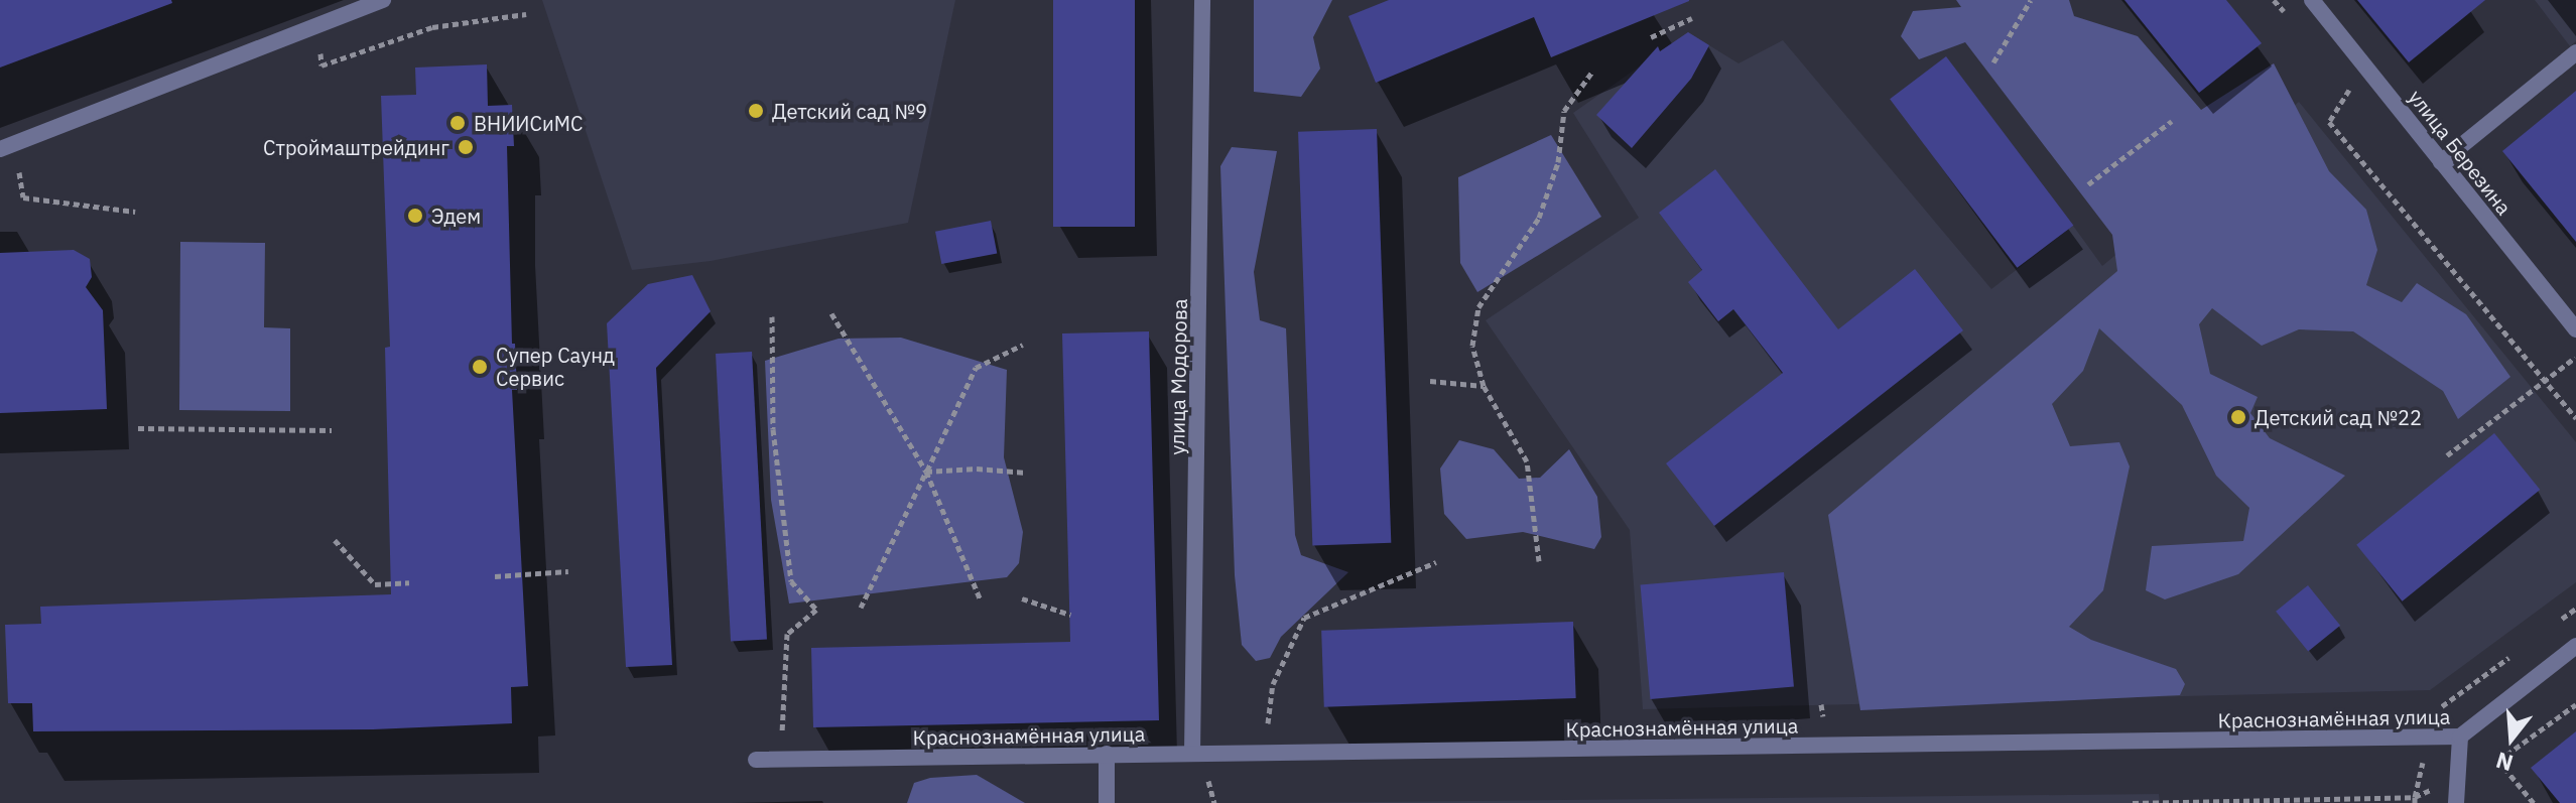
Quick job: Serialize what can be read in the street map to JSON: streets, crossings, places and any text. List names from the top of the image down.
{
  "streets": {
    "street": ["улица Березина", "улица Модорова", "Краснознамённая улица"]
  },
  "crossings": [
    ["улица Модорова", "Краснознамённая улица"]
  ],
  "places": [
    "Детский сад №9",
    "ВНИИСиМС",
    "Строймаштрейдинг",
    "Эдем",
    "Супер Саунд Сервис",
    "Детский сад №22"
  ],
  "north": "bottom"
}
